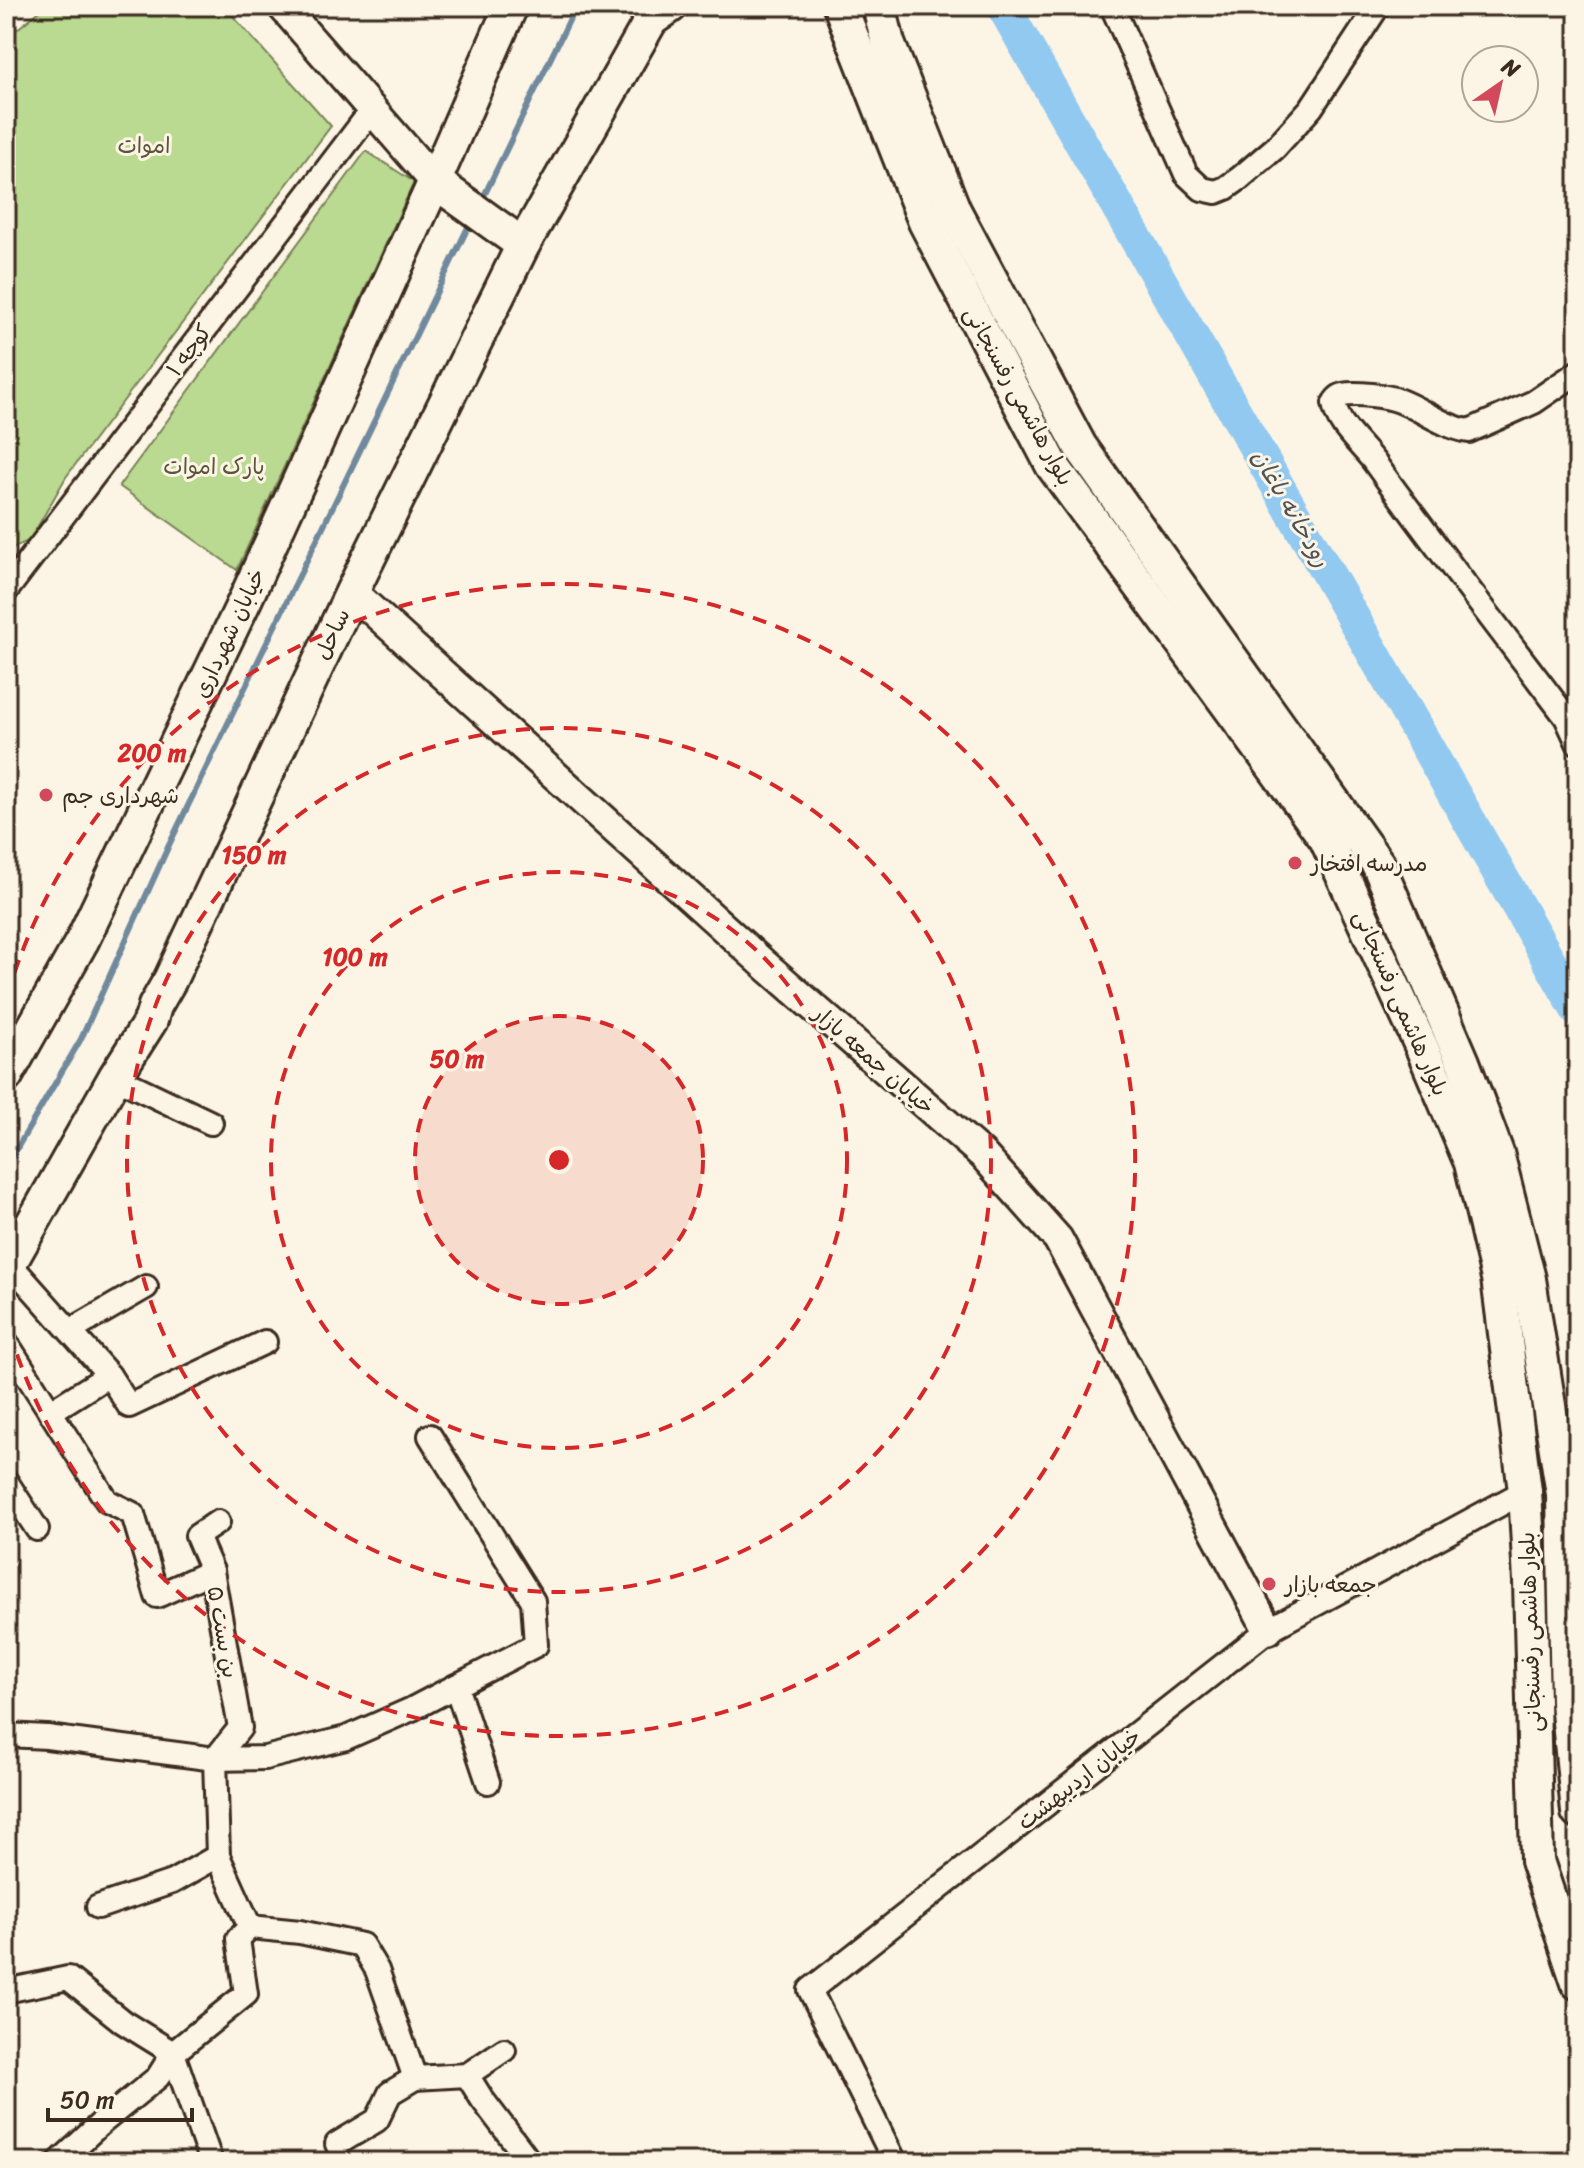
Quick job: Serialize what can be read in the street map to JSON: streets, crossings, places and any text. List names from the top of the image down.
{
  "streets": {
    "main road": ["بلوار هاشمی رفسنجانی", "خیابان شهرداری", "ساحل"],
    "street": [
      "کوچه ۱",
      "خیابان جمعه بازار",
      "بن بست ۵",
      "خیابان اردیبهشت"
    ]
  },
  "crossings": [
    ["بلوار هاشمی رفسنجانی", "خیابان اردیبهشت"],
    ["ساحل", "خیابان جمعه بازار"],
    ["خیابان جمعه بازار", "خیابان اردیبهشت"]
  ],
  "water": ["رودخانه باغان"],
  "parks": ["اموات", "پارک اموات"],
  "places": ["شهرداری جم", "مدرسه افتخار", "جمعه بازار"],
  "scale_bar": "50 m",
  "north": "top right",
  "rings": [
    "200 m",
    "150 m",
    "100 m",
    "50 m"
  ]
}
